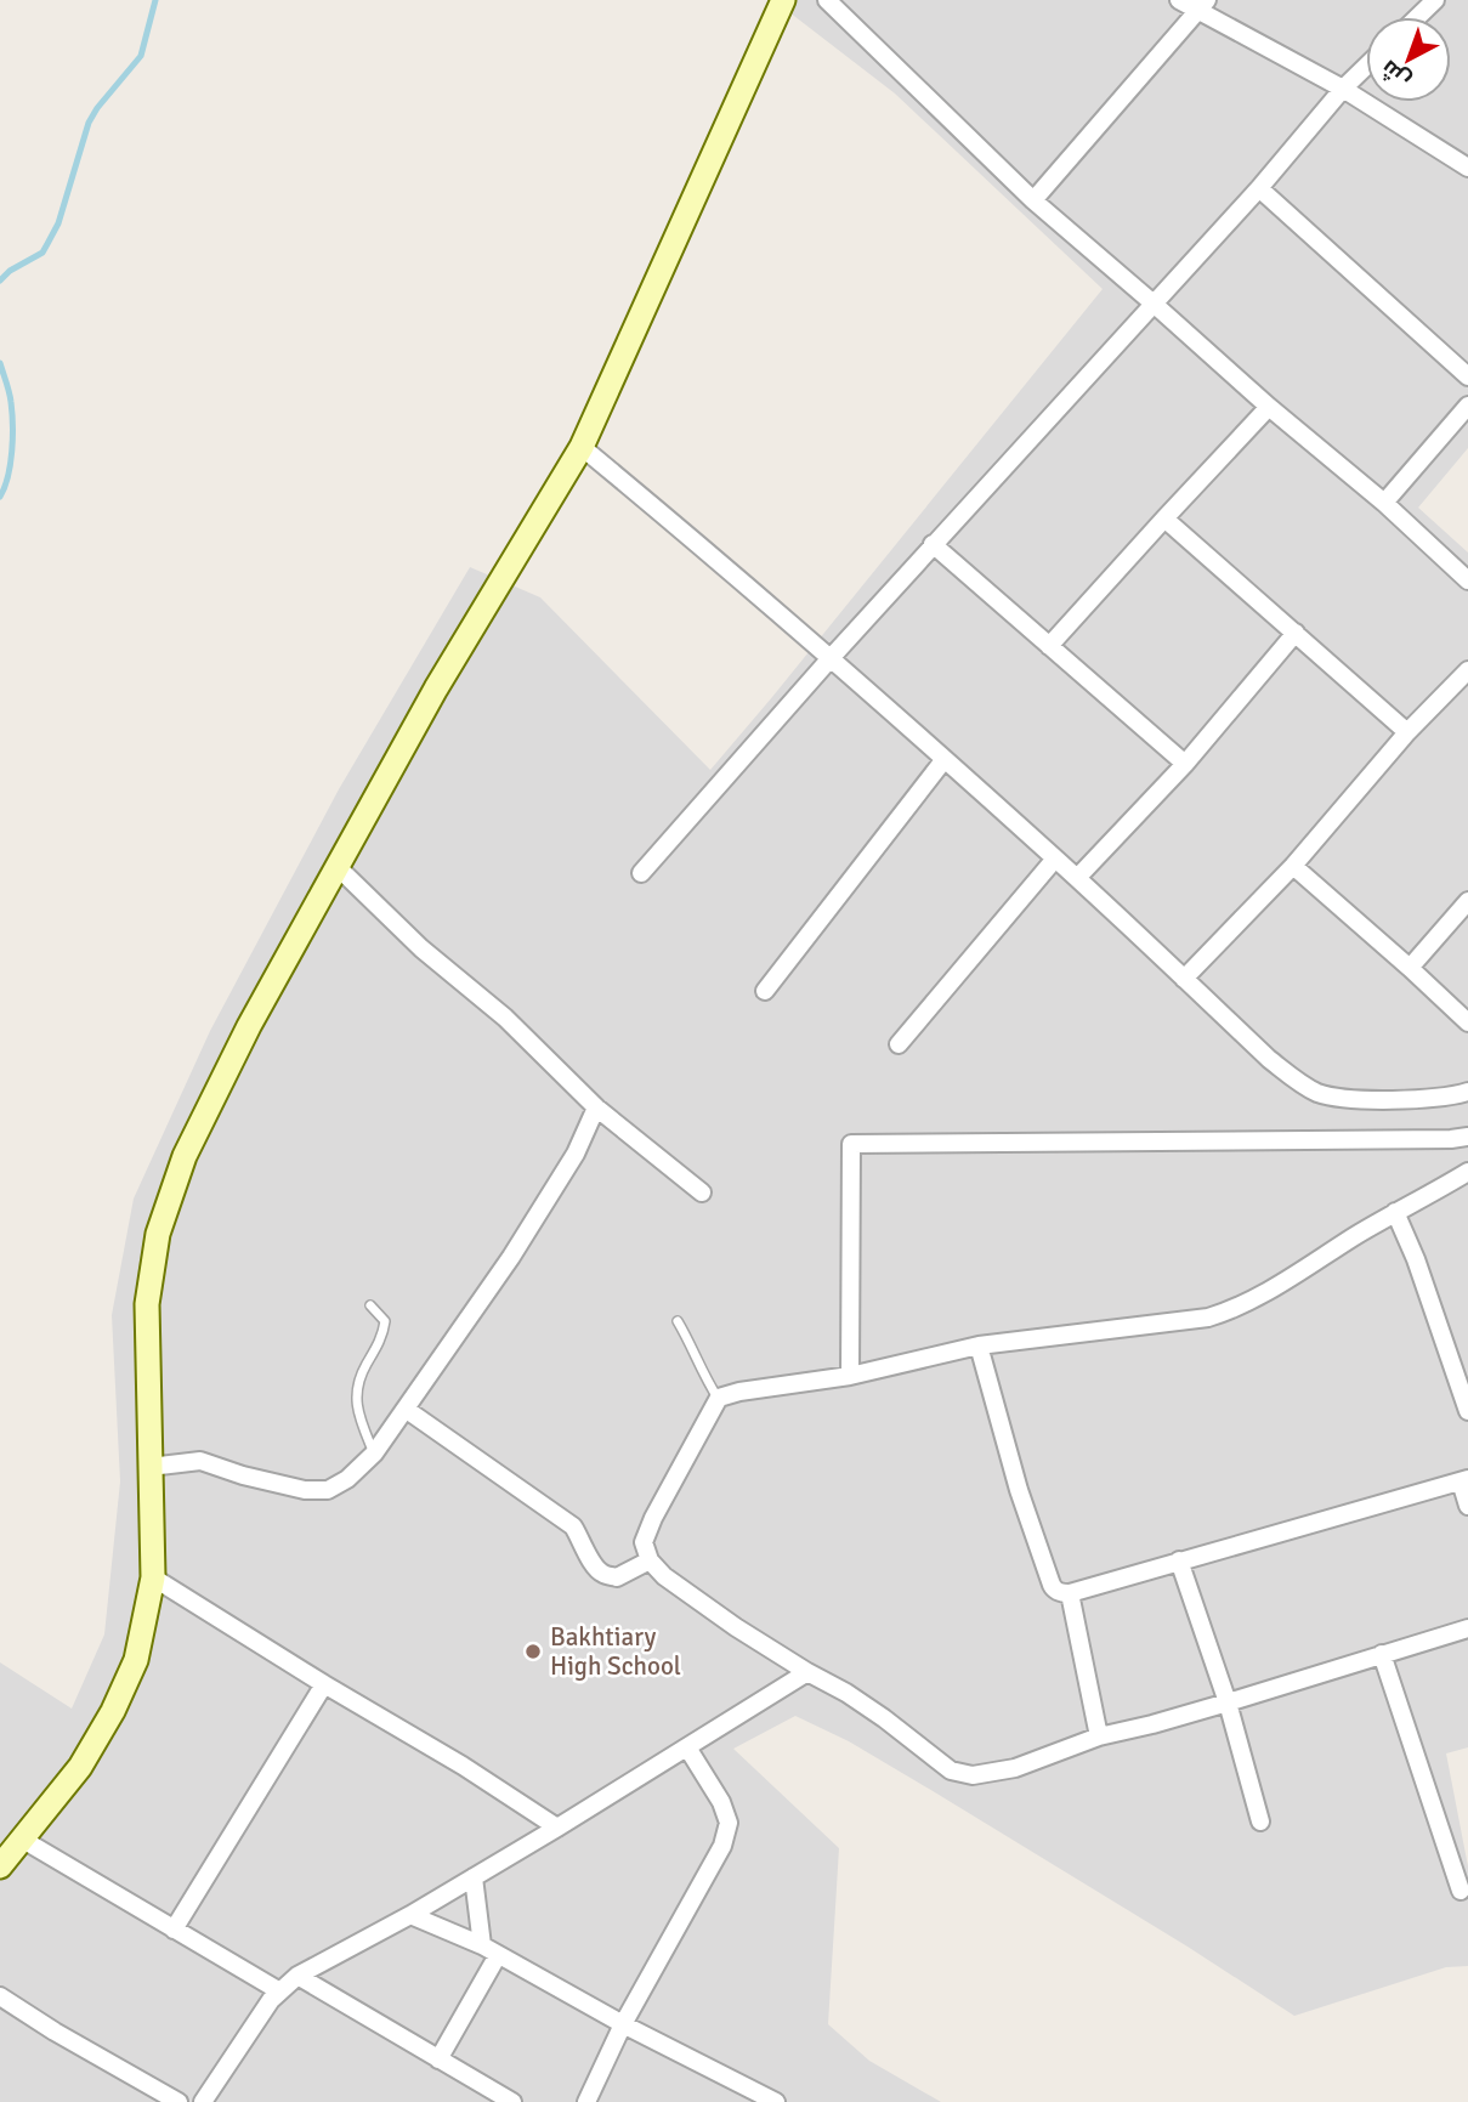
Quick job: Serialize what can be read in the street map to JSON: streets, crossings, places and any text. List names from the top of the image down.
{
  "places": ["Bakhtiary High School"],
  "north": "bottom left"
}
